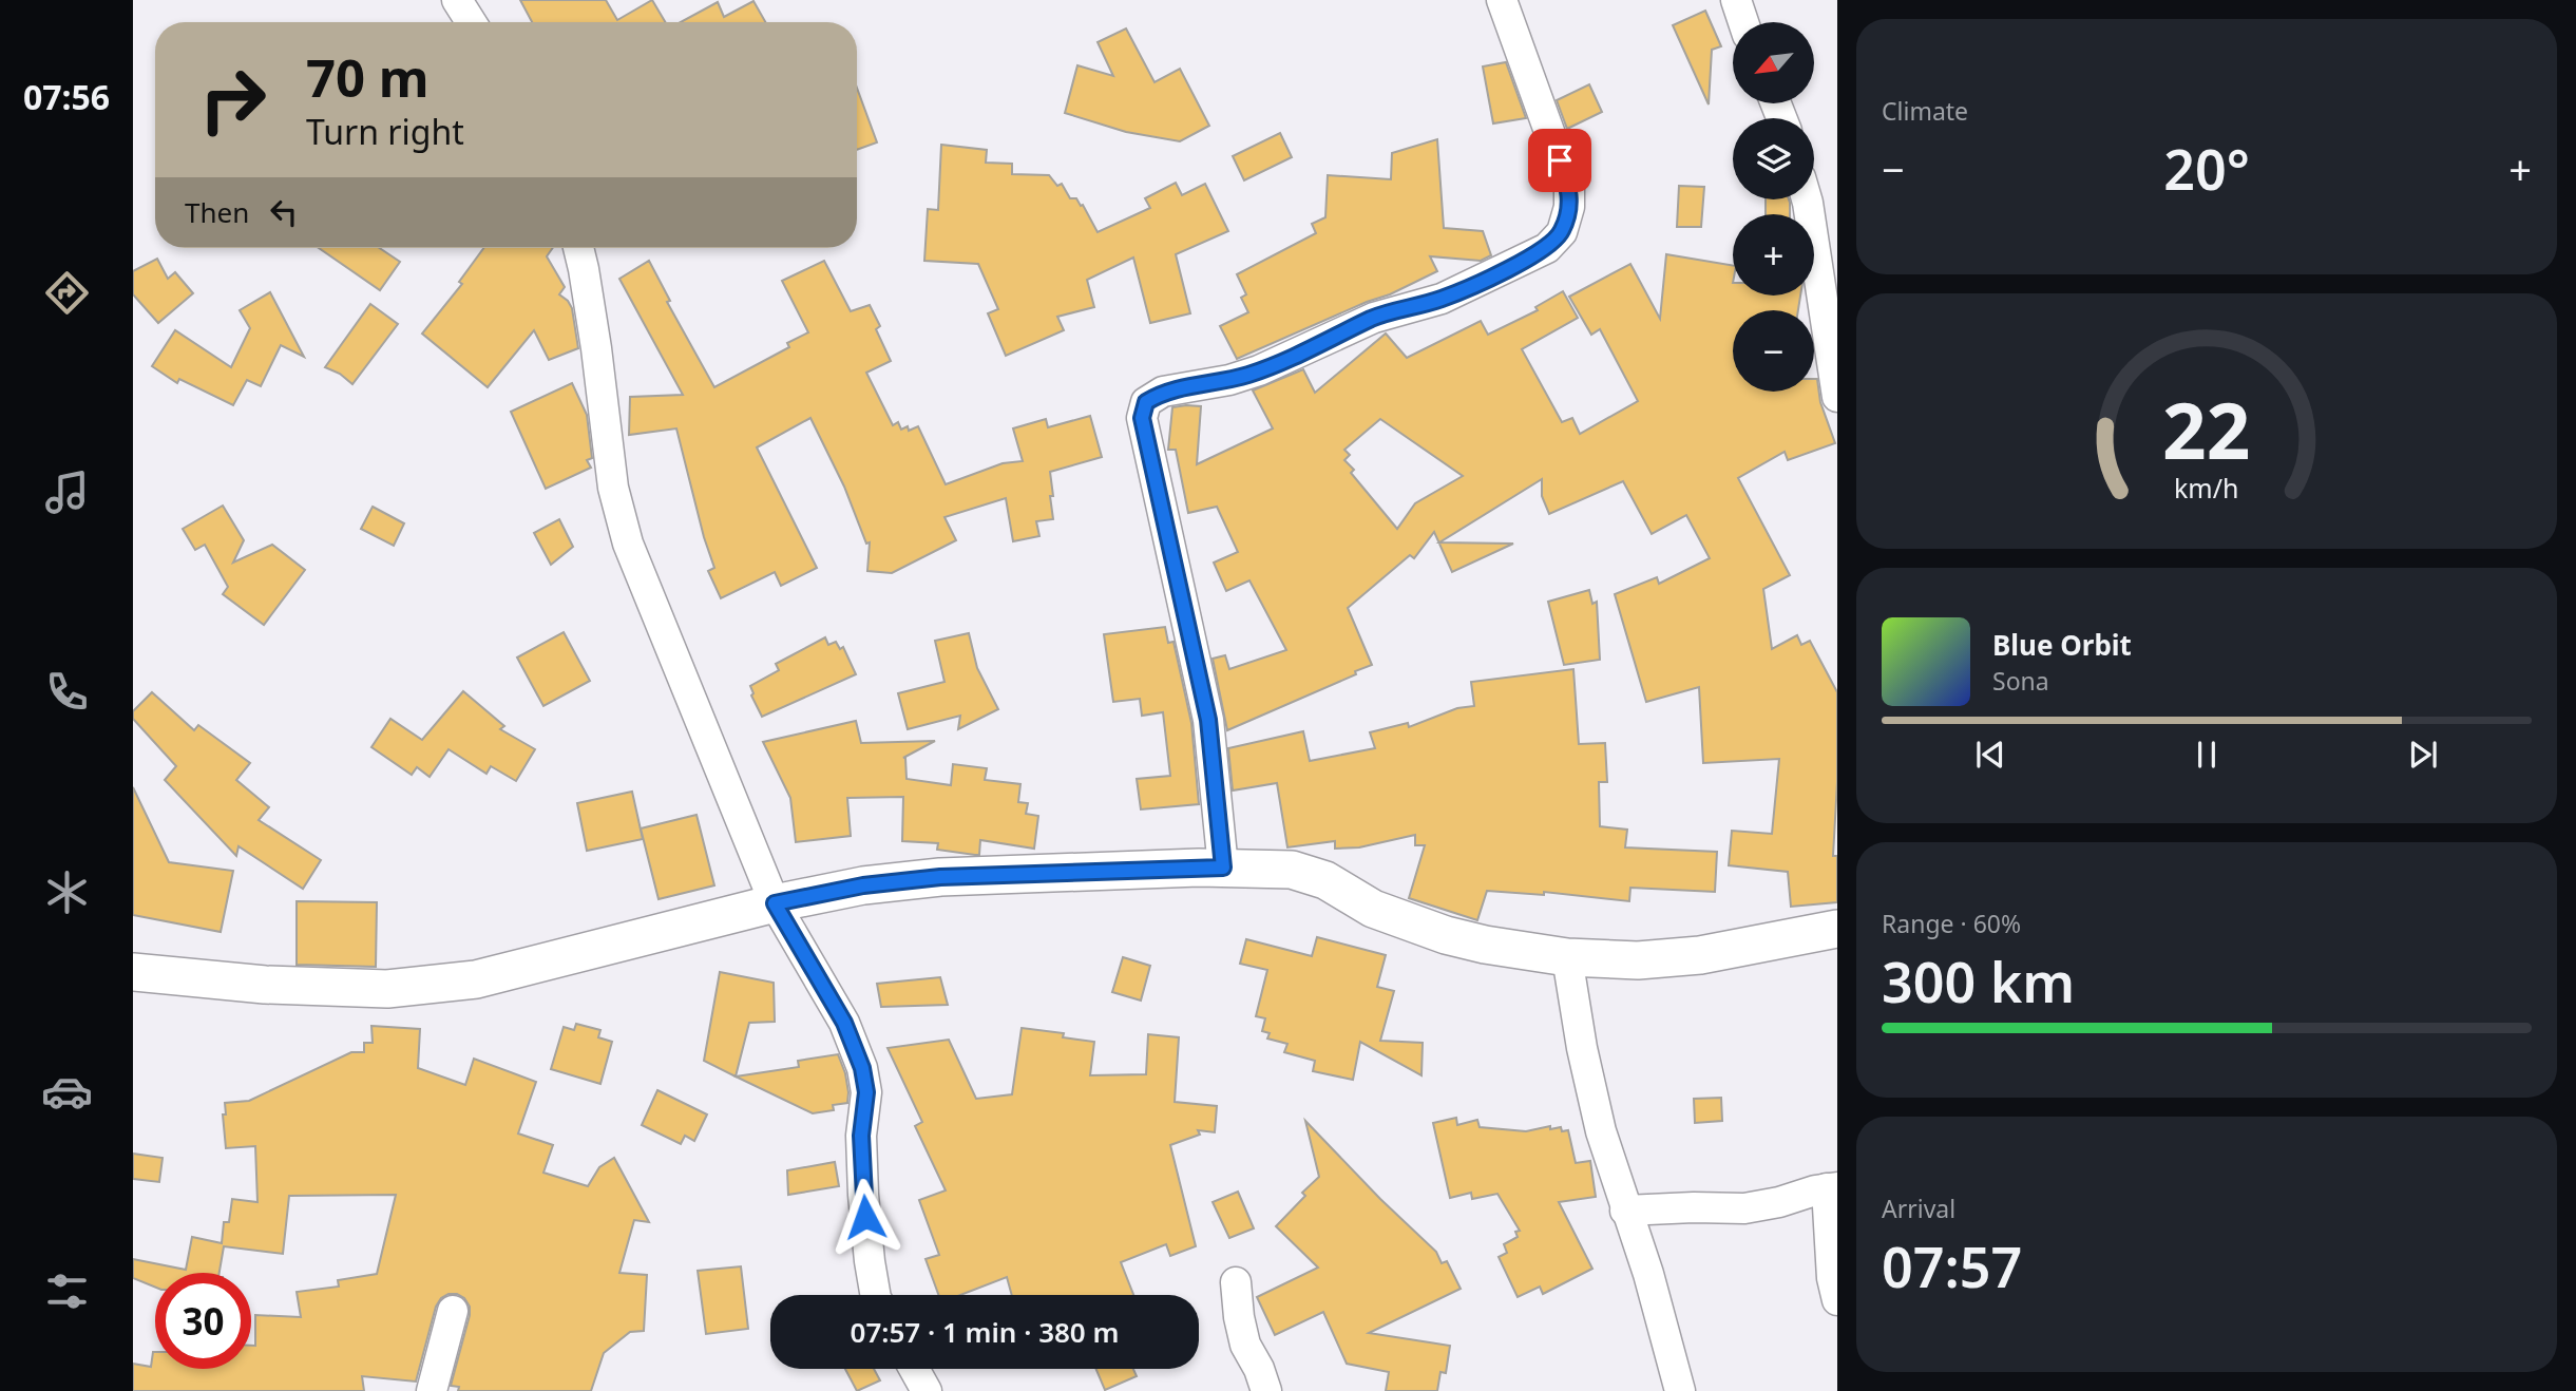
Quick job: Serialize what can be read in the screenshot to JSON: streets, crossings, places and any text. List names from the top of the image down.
{
  "north": "bottom left",
  "page": {
    "tabs": "07:56",
    "tile": [
      "Climate",
      ["Range · 60%", "300 km"],
      ["Arrival", "07:57"]
    ],
    "map_buttons": ["+", "−"],
    "turn": ["70 m", "Turn right"],
    "heat": ["−", "20°", "+"],
    "then": "Then",
    "song": ["Blue Orbit", "Sona"],
    "limit": "30",
    "trip": "07:57 · 1 min · 380 m",
    "gauge": ["22", "km/h"]
  }
}
